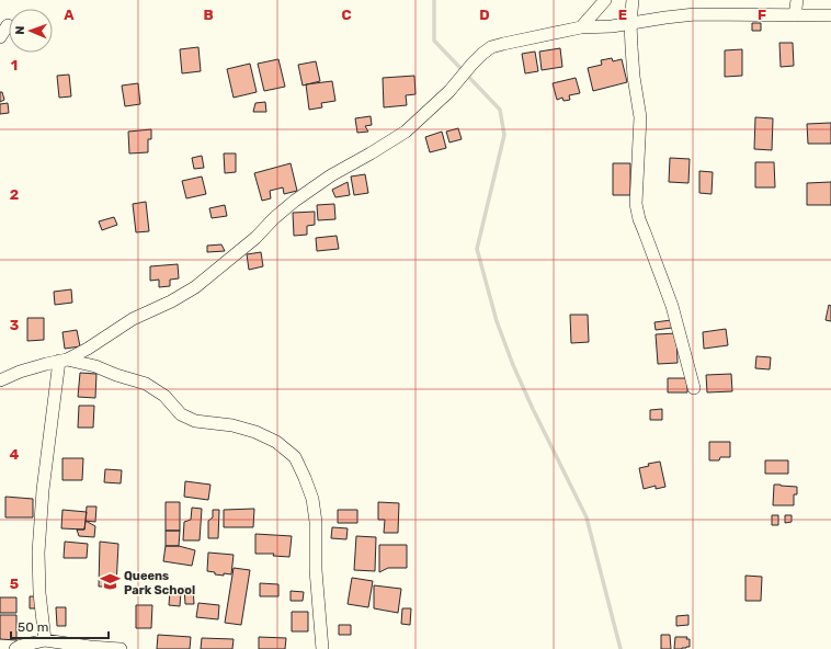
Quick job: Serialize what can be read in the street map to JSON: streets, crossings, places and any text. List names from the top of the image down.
{
  "places": {
    "school or university": ["Queens Park School"]
  },
  "scale_bar": "50 m",
  "north": "left",
  "grid": {
    "columns": [
      "A",
      "B",
      "C",
      "D",
      "E",
      "F"
    ],
    "rows": [
      "1",
      "2",
      "3",
      "4",
      "5"
    ]
  }
}
